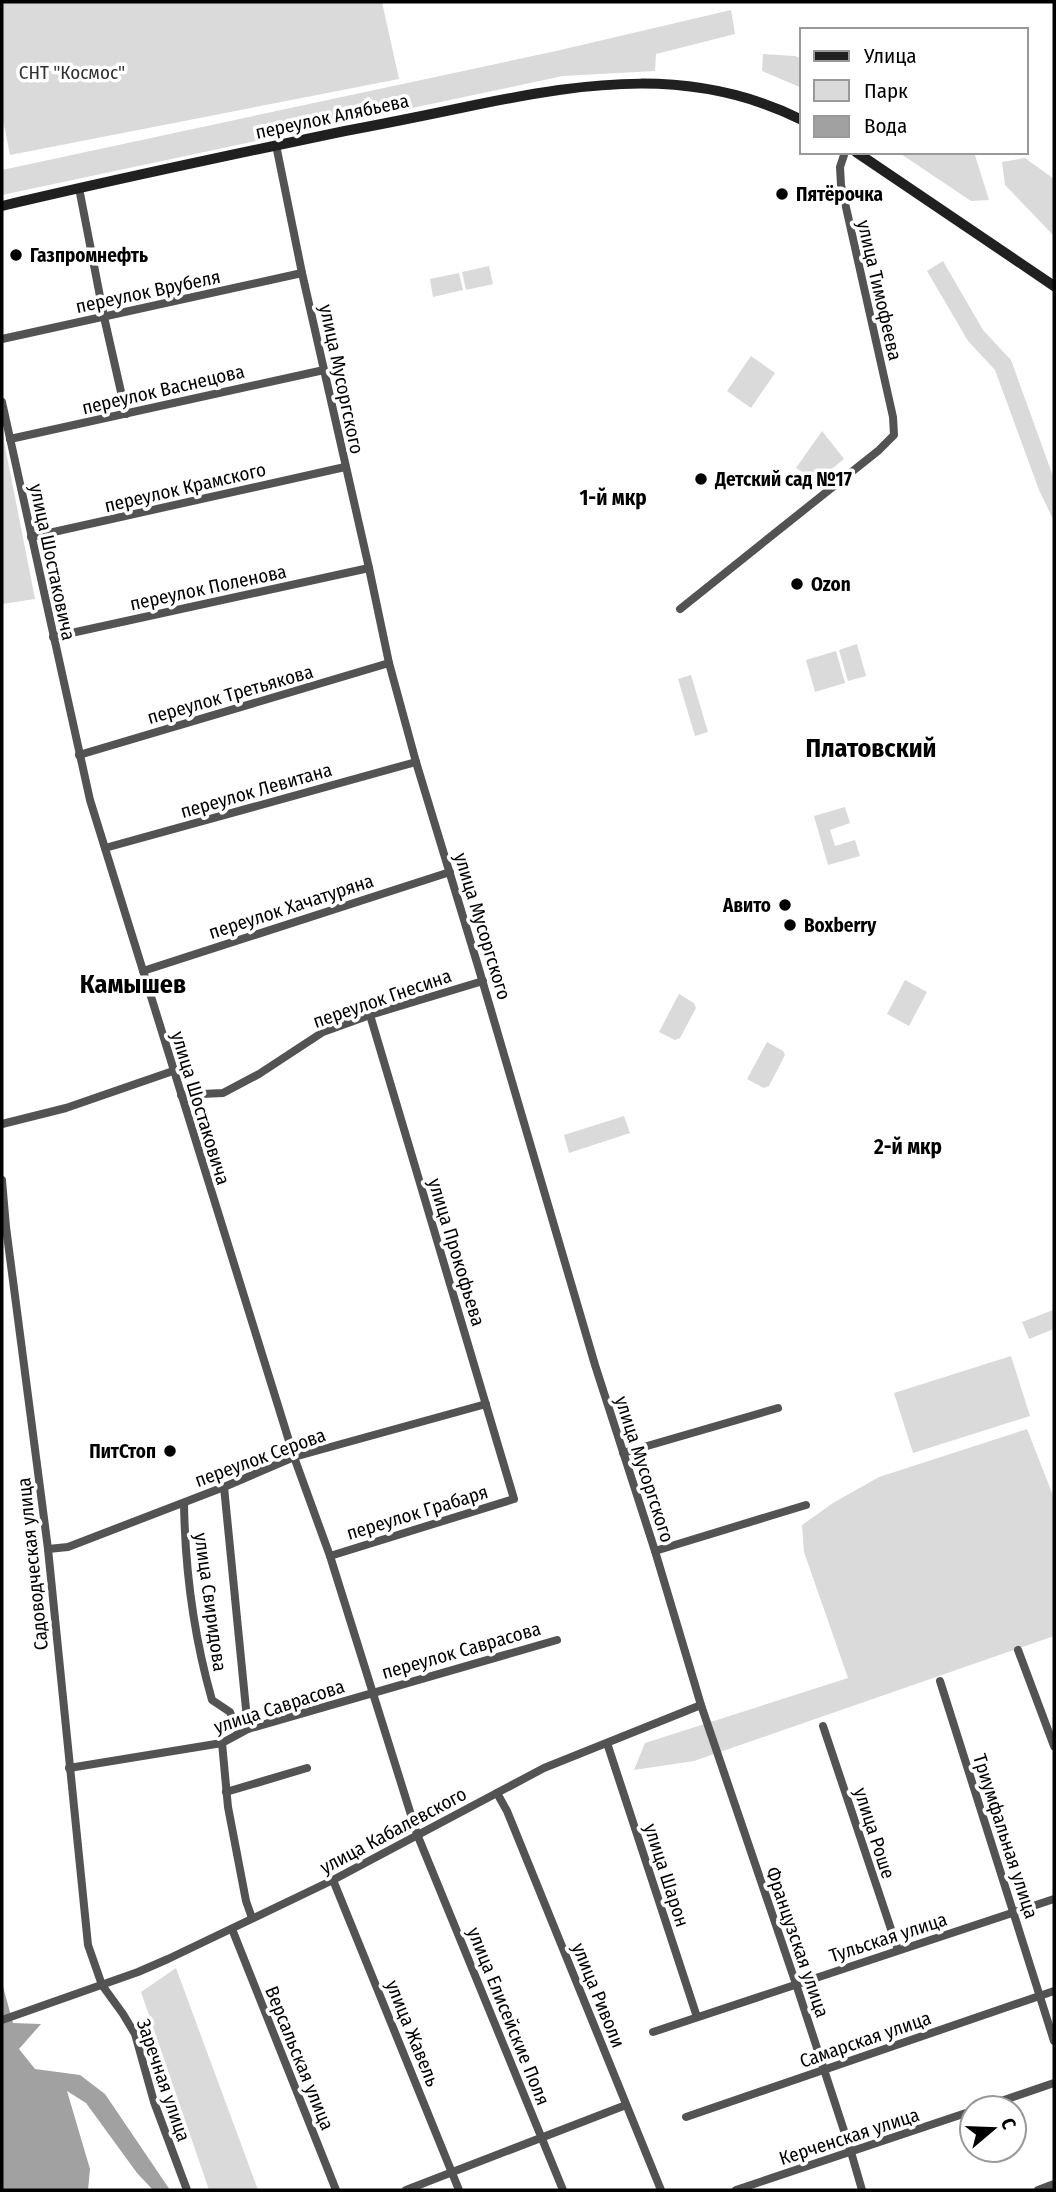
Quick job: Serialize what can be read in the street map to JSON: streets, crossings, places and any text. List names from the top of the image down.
{
  "streets": {
    "main road": ["переулок Алябьева"],
    "street": [
      "улица Тимофеева",
      "переулок Врубеля",
      "улица Мусоргского",
      "переулок Васнецова",
      "переулок Крамского",
      "улица Шостаковича",
      "переулок Поленова",
      "переулок Третьякова",
      "переулок Левитана",
      "переулок Хачатуряна",
      "переулок Гнесина",
      "улица Прокофьева",
      "переулок Серова",
      "переулок Грабаря",
      "Садоводческая улица",
      "улица Свиридова",
      "переулок Саврасова",
      "улица Саврасова",
      "улица Кабалевского",
      "улица Роше",
      "Триумфальная улица",
      "улица Шарон",
      "Тульская улица",
      "Французская улица",
      "улица Риволи",
      "улица Елисейские Поля",
      "улица Жавель",
      "Самарская улица",
      "Версальская улица",
      "Заречная улица",
      "Керченская улица"
    ]
  },
  "crossings": [
    ["переулок Алябьева", "улица Мусоргского"],
    ["переулок Врубеля", "улица Мусоргского"],
    ["улица Мусоргского", "переулок Васнецова"],
    ["улица Мусоргского", "переулок Крамского"],
    ["улица Мусоргского", "переулок Поленова"],
    ["улица Мусоргского", "переулок Третьякова"],
    ["улица Мусоргского", "переулок Левитана"],
    ["улица Мусоргского", "переулок Хачатуряна"],
    ["улица Мусоргского", "переулок Гнесина"],
    ["улица Мусоргского", "улица Кабалевского"],
    ["улица Мусоргского", "Французская улица"],
    ["переулок Васнецова", "улица Шостаковича"],
    ["переулок Крамского", "улица Шостаковича"],
    ["улица Шостаковича", "переулок Поленова"],
    ["улица Шостаковича", "переулок Третьякова"],
    ["улица Шостаковича", "переулок Левитана"],
    ["улица Шостаковича", "переулок Хачатуряна"],
    ["улица Шостаковича", "переулок Гнесина"],
    ["улица Шостаковича", "переулок Серова"],
    ["улица Шостаковича", "переулок Грабаря"],
    ["улица Шостаковича", "переулок Саврасова"],
    ["улица Шостаковича", "улица Саврасова"],
    ["улица Шостаковича", "улица Кабалевского"],
    ["улица Шостаковича", "улица Елисейские Поля"],
    ["переулок Гнесина", "улица Прокофьева"],
    ["улица Прокофьева", "переулок Серова"],
    ["улица Прокофьева", "переулок Грабаря"],
    ["переулок Серова", "Садоводческая улица"],
    ["переулок Серова", "улица Свиридова"],
    ["Садоводческая улица", "улица Саврасова"],
    ["Садоводческая улица", "Заречная улица"],
    ["улица Свиридова", "улица Саврасова"],
    ["переулок Саврасова", "улица Саврасова"],
    ["улица Кабалевского", "улица Шарон"],
    ["улица Кабалевского", "Французская улица"],
    ["улица Кабалевского", "улица Риволи"],
    ["улица Кабалевского", "улица Елисейские Поля"],
    ["улица Кабалевского", "улица Жавель"],
    ["улица Кабалевского", "Версальская улица"],
    ["улица Кабалевского", "Заречная улица"],
    ["улица Роше", "Тульская улица"],
    ["Триумфальная улица", "Тульская улица"],
    ["Триумфальная улица", "Самарская улица"],
    ["улица Шарон", "Тульская улица"],
    ["Тульская улица", "Французская улица"],
    ["Французская улица", "Самарская улица"],
    ["Французская улица", "Керченская улица"]
  ],
  "districts": [
    "1-й мкр",
    "Платовский",
    "Камышев",
    "2-й мкр"
  ],
  "parks": ["СНТ \"Космос\""],
  "places": [
    "Пятёрочка",
    "Газпромнефть",
    "Детский сад №17",
    "Ozon",
    "Авито",
    "Boxberry",
    "ПитСтоп"
  ],
  "legend": ["Улица", "Парк", "Вода"],
  "north": "right"
}
